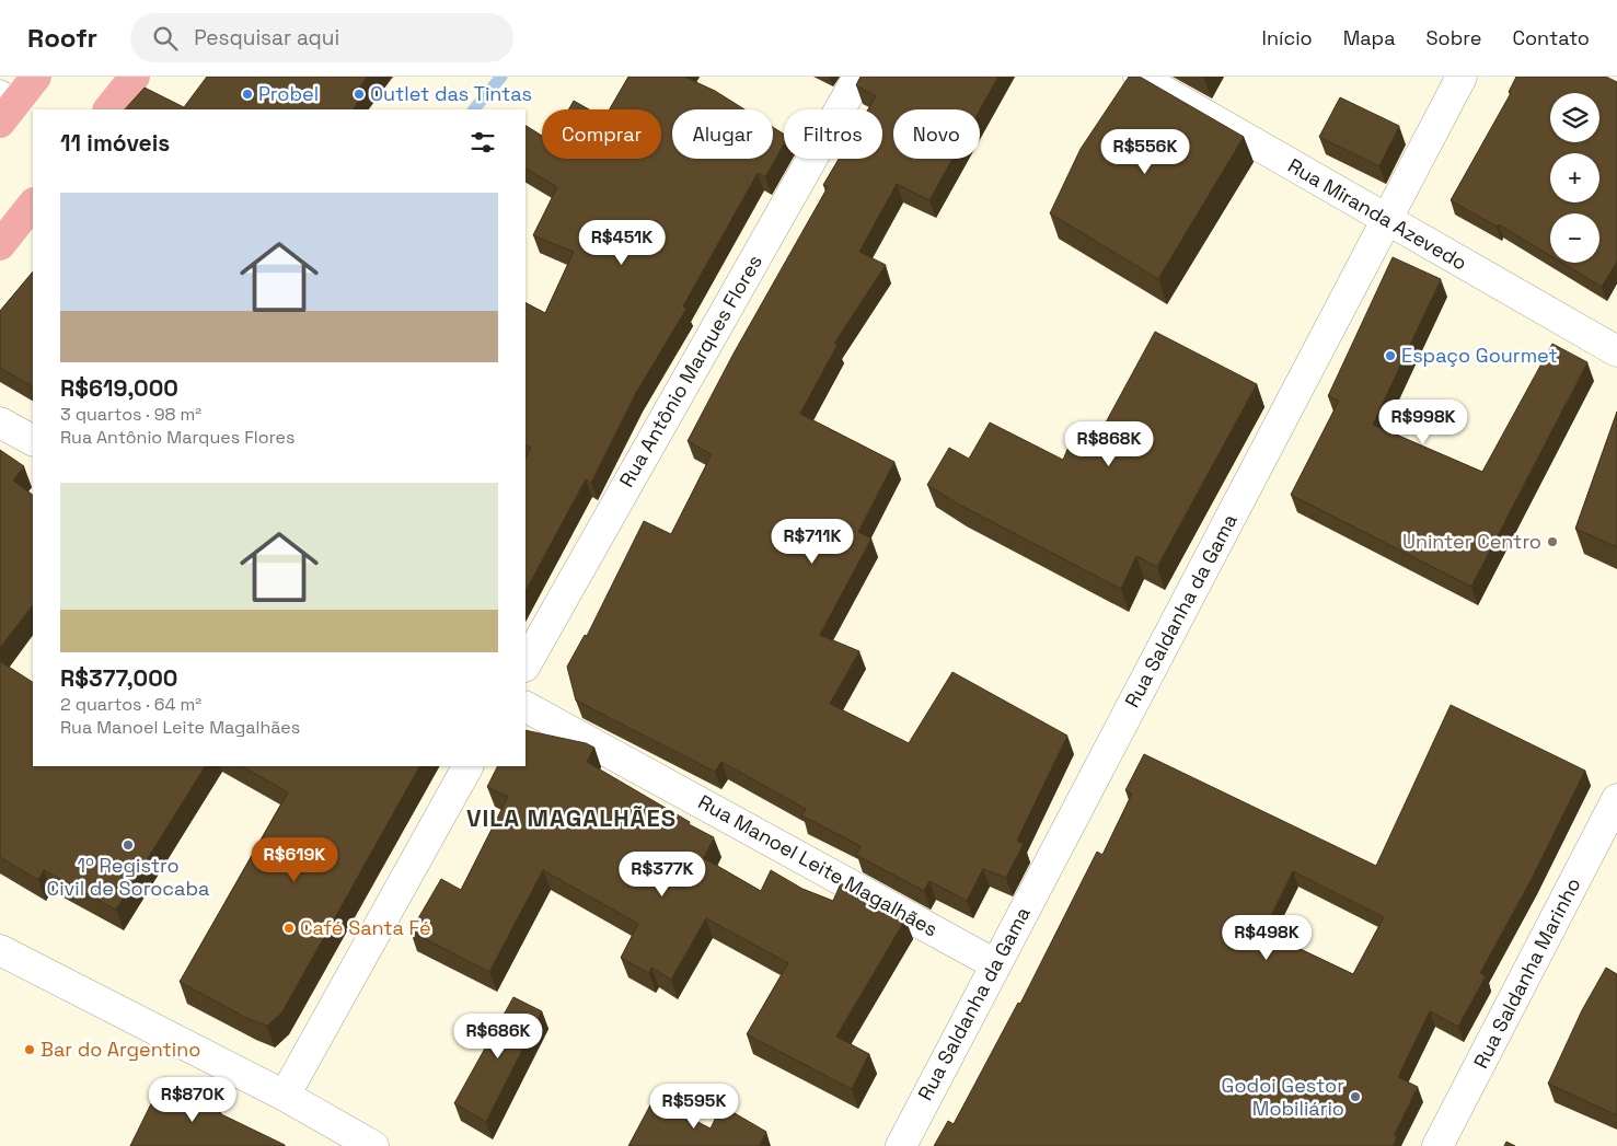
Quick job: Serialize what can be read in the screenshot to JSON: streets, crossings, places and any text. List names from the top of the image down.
{
  "streets": {
    "street": [
      "Rua Miranda Azevedo",
      "Rua Antônio Marques Flores",
      "Rua Saldanha da Gama",
      "Rua Manoel Leite Magalhães",
      "Rua Saldanha Marinho"
    ]
  },
  "crossings": [
    ["Rua Miranda Azevedo", "Rua Saldanha da Gama"],
    ["Rua Saldanha da Gama", "Rua Manoel Leite Magalhães"]
  ],
  "districts": ["VILA MAGALHÃES"],
  "places": [
    "Probel",
    "Outlet das Tintas",
    "Espaço Gourmet",
    "Uninter Centro",
    "1º Registro Civil de Sorocaba",
    "Café Santa Fé",
    "Bar do Argentino",
    "Godoi Gestor Mobiliário"
  ],
  "page": {
    "header": "Roofr",
    "search": "Pesquisar aqui",
    "nav": [
      "Início",
      "Mapa",
      "Sobre",
      "Contato"
    ],
    "map_buttons": ["+", "−"],
    "chip": [
      "Comprar",
      "Alugar",
      "Filtros",
      "Novo"
    ],
    "heading": "11 imóveis",
    "price": [
      "R$556K",
      "R$451K",
      "R$998K",
      "R$868K",
      "R$711K",
      "R$619K",
      "R$377K",
      "R$498K",
      "R$686K",
      "R$870K",
      "R$595K"
    ],
    "list": [
      {
        "name": "R$619,000",
        "note": "3 quartos · 98 m² · Rua Antônio Marques Flores"
      },
      {
        "name": "R$377,000",
        "note": "2 quartos · 64 m² · Rua Manoel Leite Magalhães"
      }
    ]
  }
}
